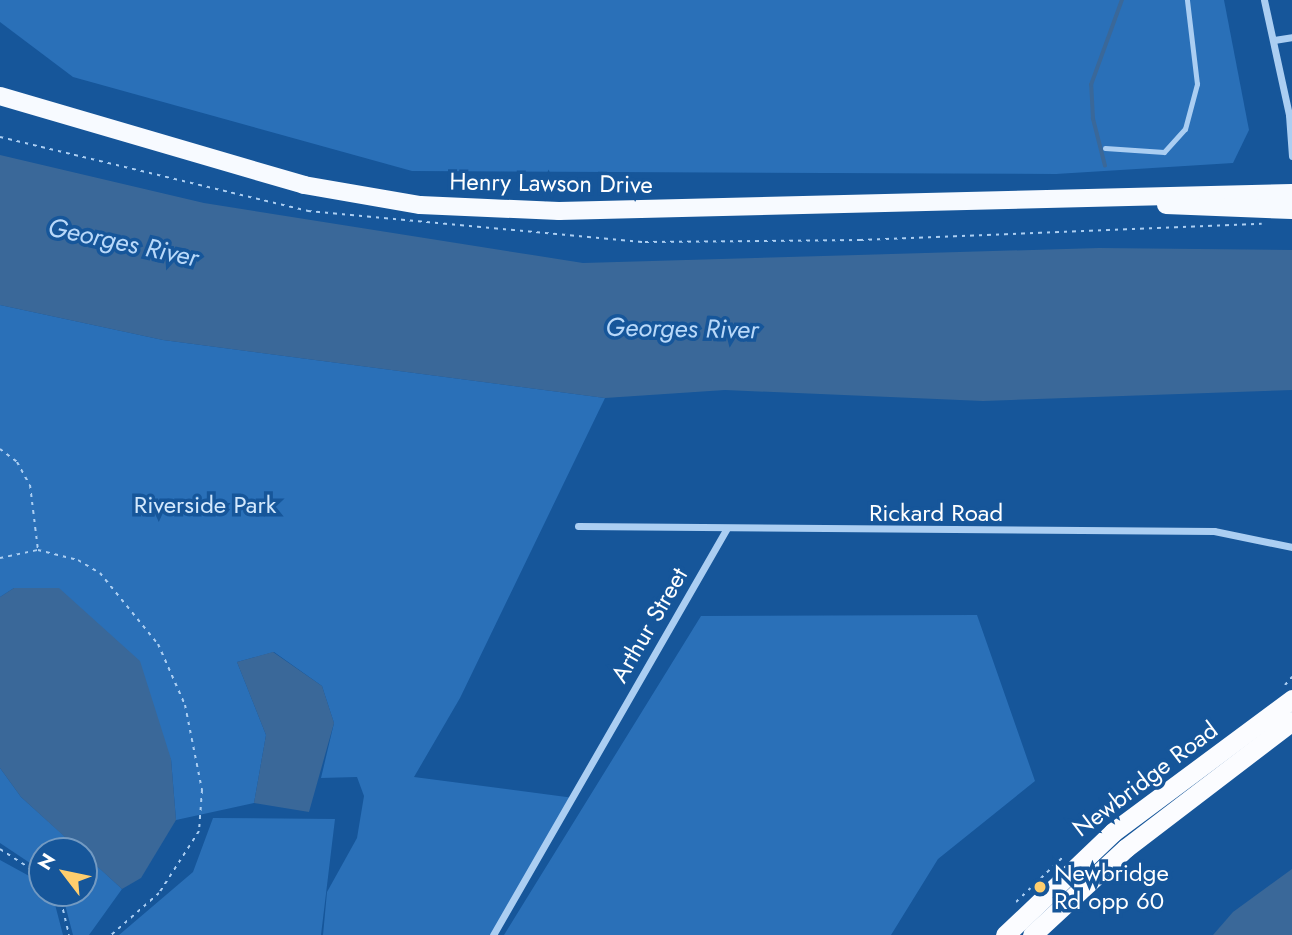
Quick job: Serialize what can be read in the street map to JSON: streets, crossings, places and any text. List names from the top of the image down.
{
  "streets": {
    "highway": ["Newbridge Road"],
    "main road": ["Henry Lawson Drive"],
    "street": ["Rickard Road", "Arthur Street"]
  },
  "crossings": [
    ["Rickard Road", "Arthur Street"]
  ],
  "water": ["Georges River"],
  "parks": ["Riverside Park"],
  "places": ["Newbridge Rd opp 60"],
  "north": "top left"
}
